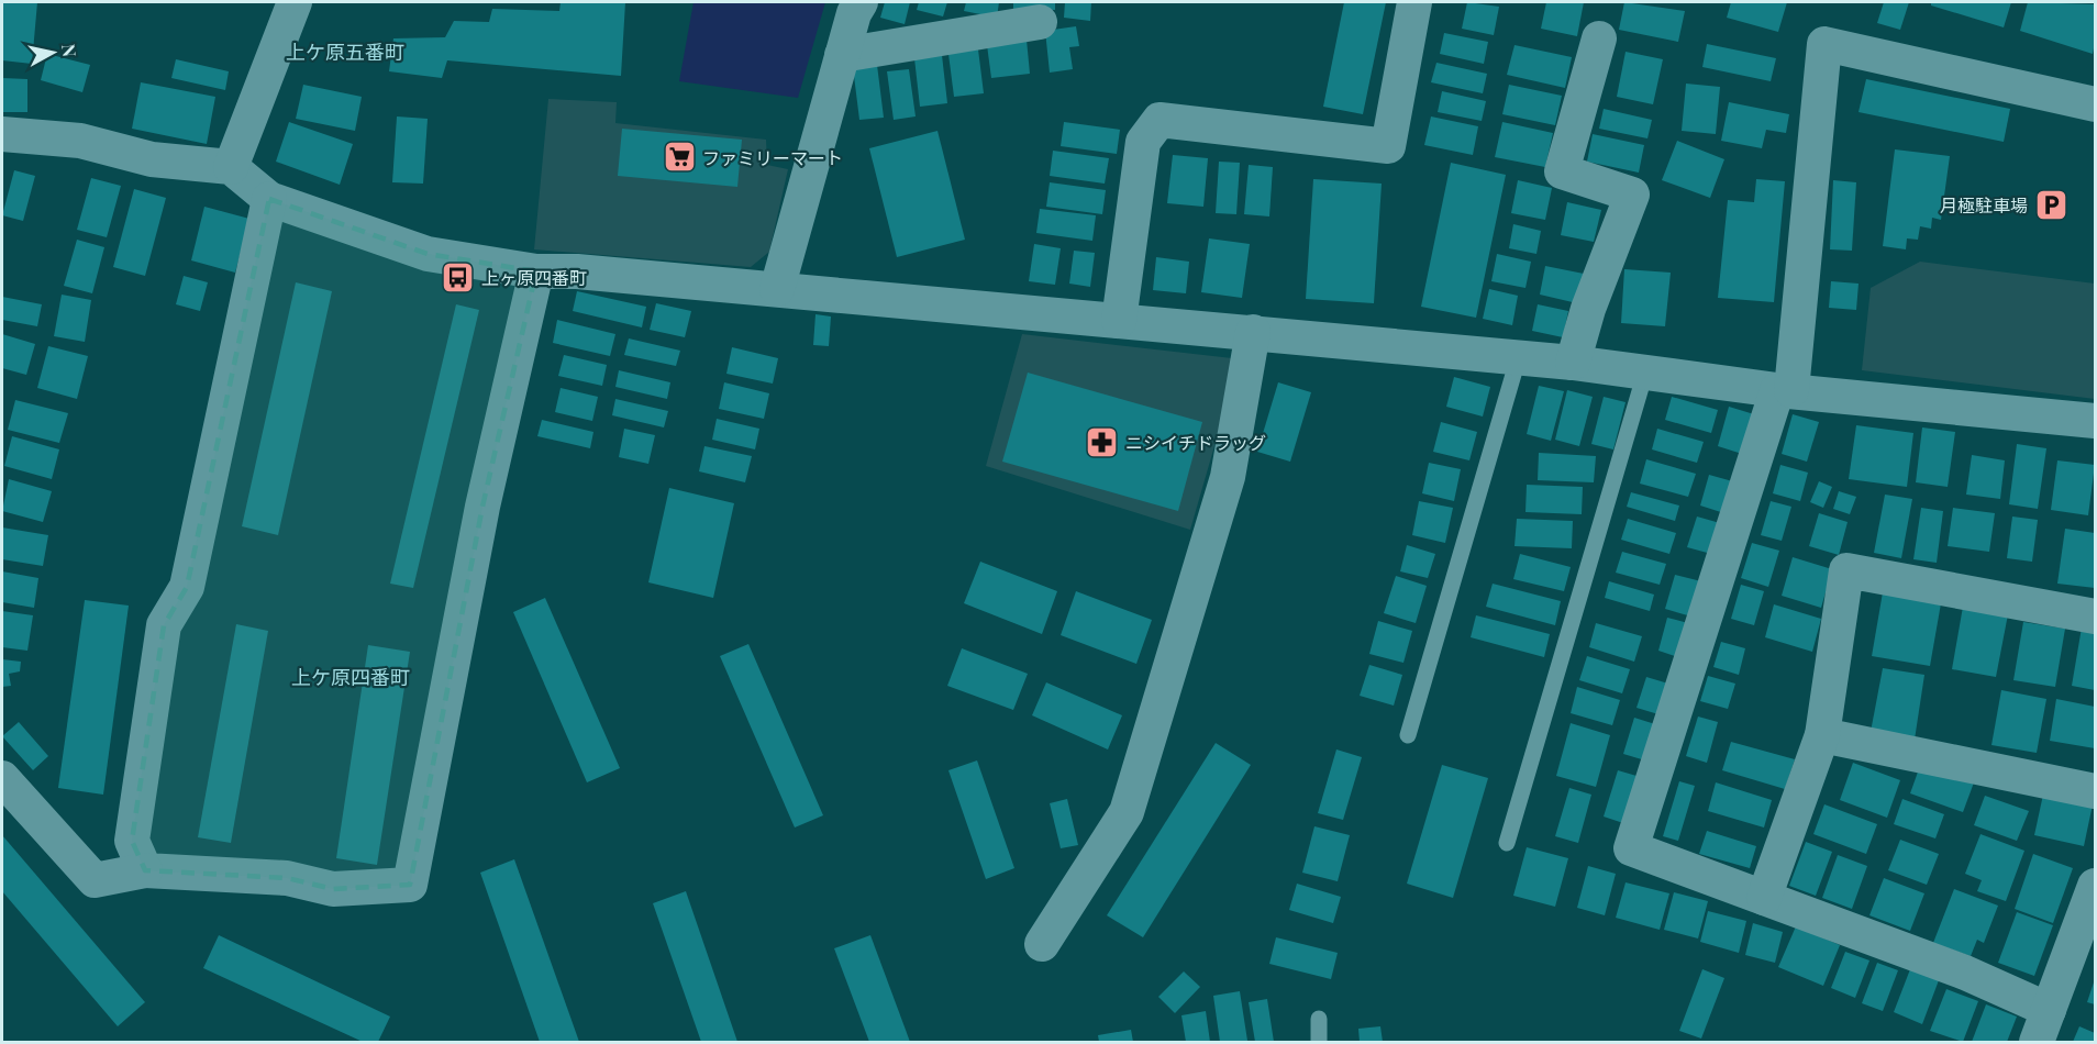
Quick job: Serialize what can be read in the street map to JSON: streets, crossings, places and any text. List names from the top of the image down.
{
  "districts": ["上ケ原五番町", "上ケ原四番町"],
  "places": {
    "supermarket": ["ファミリーマート"],
    "parking": ["月極駐車場"],
    "bus stop": ["上ヶ原四番町"],
    "pharmacy": ["ニシイチドラッグ"]
  },
  "north": "right"
}
